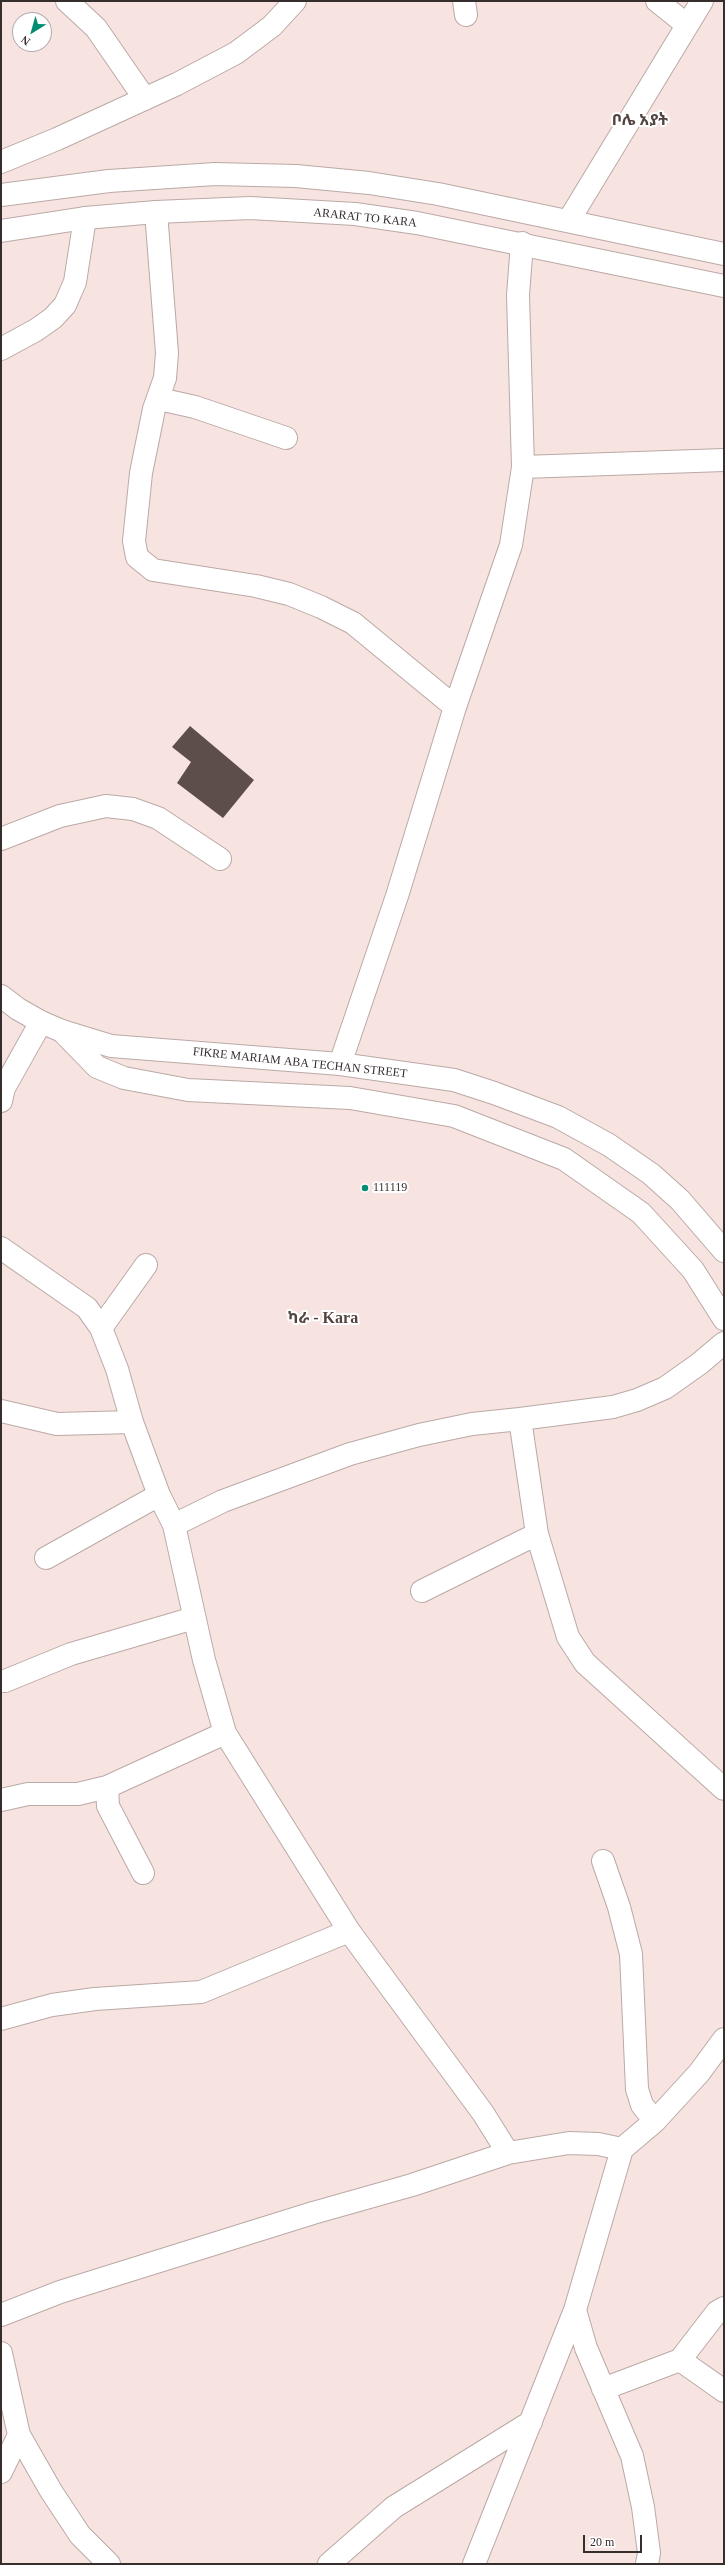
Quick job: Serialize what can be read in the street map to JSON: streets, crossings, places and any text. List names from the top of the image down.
{
  "streets": {
    "street": ["ARARAT TO KARA", "FIKRE MARIAM ABA TECHAN STREET"]
  },
  "districts": ["ቦሌ አያት", "ካራ - Kara"],
  "places": ["111119"],
  "scale_bar": "20 m",
  "north": "bottom left"
}
